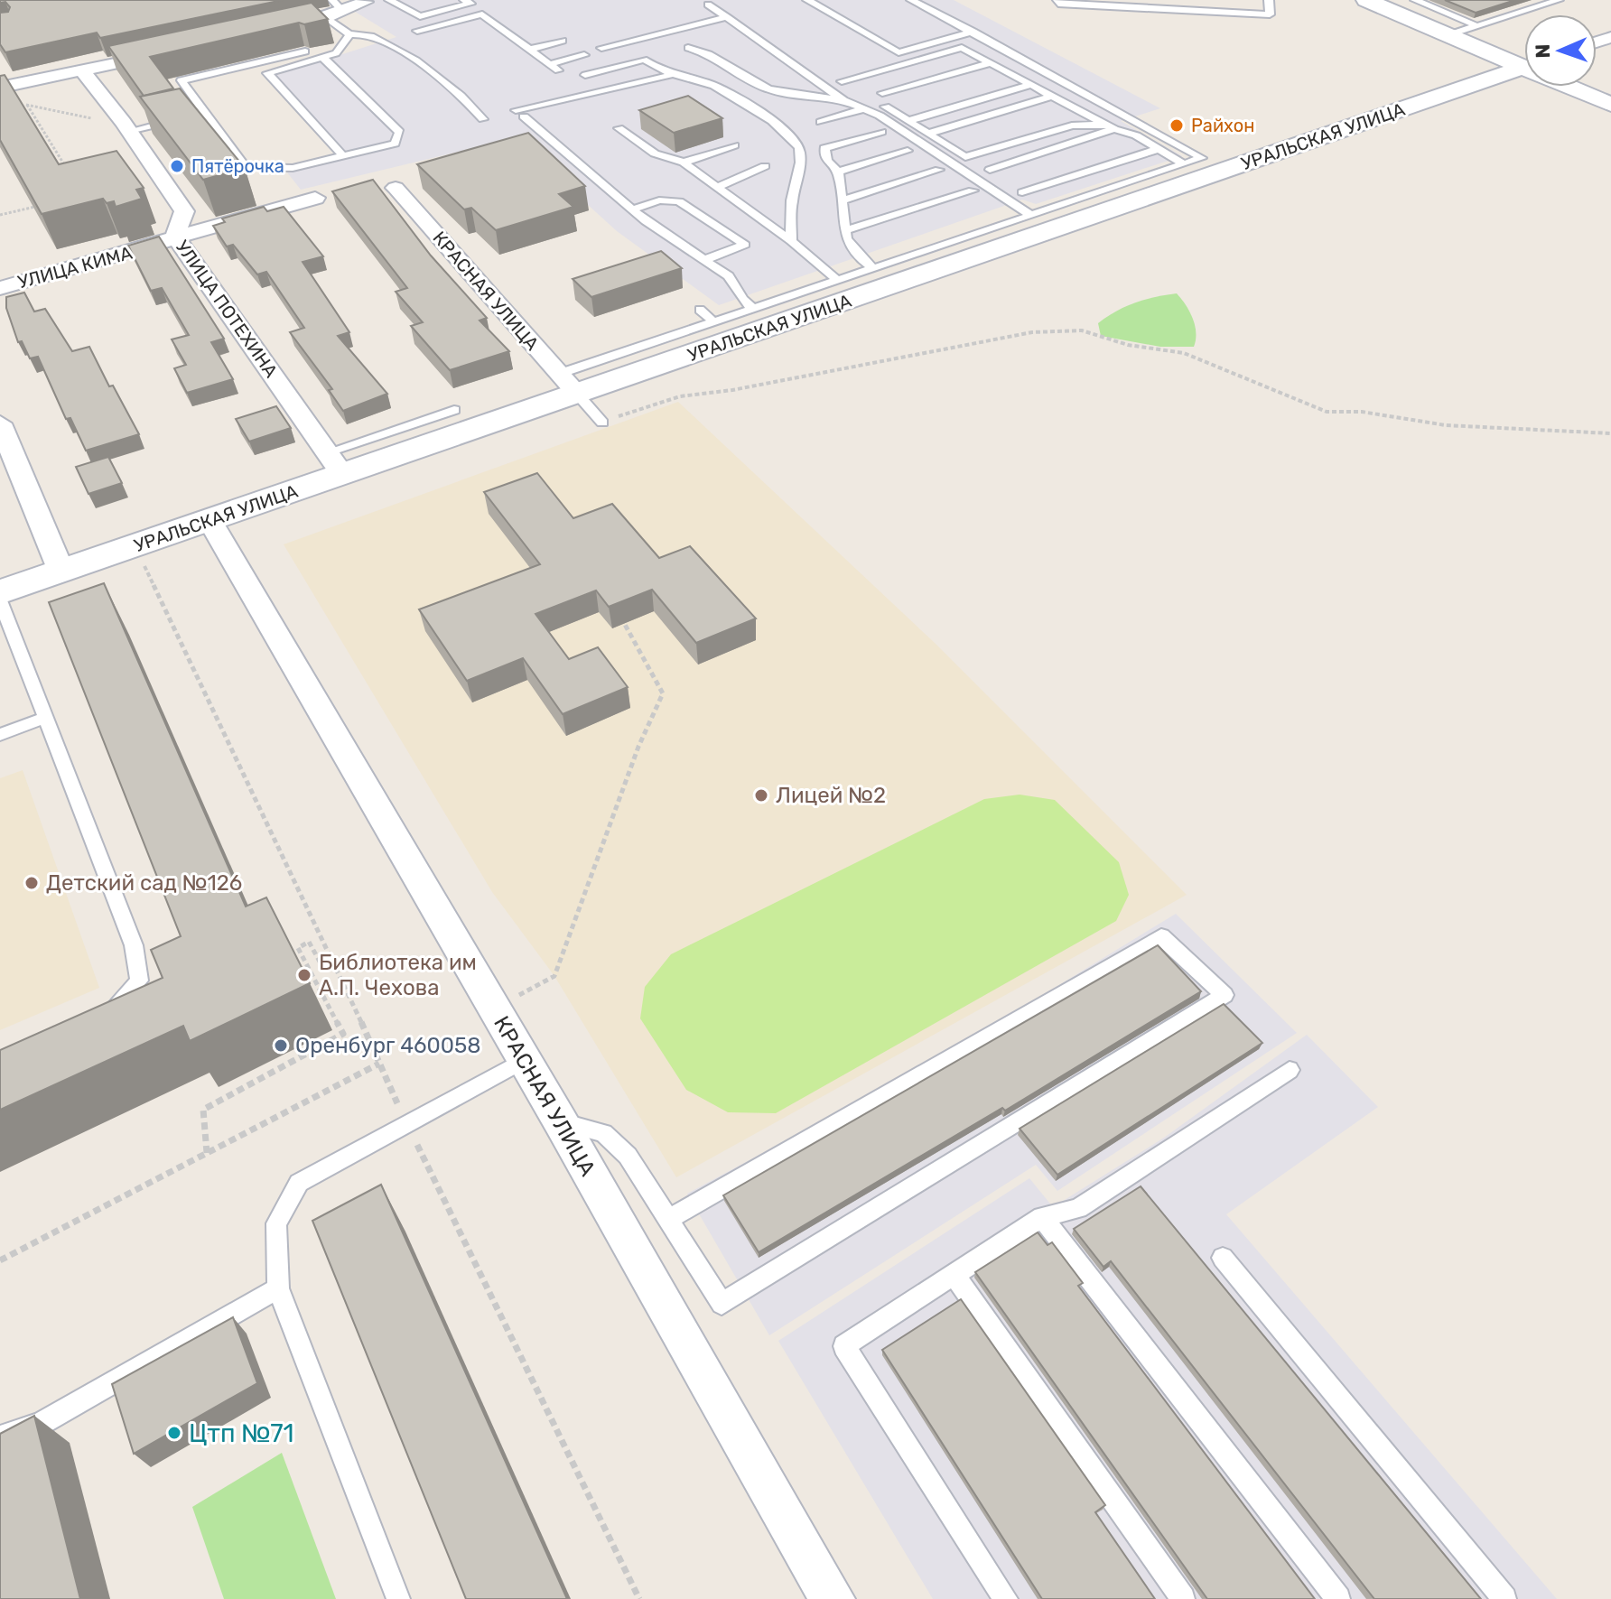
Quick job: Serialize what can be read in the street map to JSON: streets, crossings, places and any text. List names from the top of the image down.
{
  "streets": {
    "street": [
      "УРАЛЬСКАЯ УЛИЦА",
      "УЛИЦА КИМА",
      "КРАСНАЯ УЛИЦА",
      "УЛИЦА ПОТЕХИНА"
    ]
  },
  "crossings": [
    ["УРАЛЬСКАЯ УЛИЦА", "КРАСНАЯ УЛИЦА"],
    ["УРАЛЬСКАЯ УЛИЦА", "УЛИЦА ПОТЕХИНА"],
    ["УЛИЦА КИМА", "УЛИЦА ПОТЕХИНА"]
  ],
  "places": [
    "Райхон",
    "Пятёрочка",
    "Лицей №2",
    "Детский сад №126",
    "Библиотека им А.П. Чехова",
    "Оренбург 460058",
    "Цтп №71"
  ],
  "north": "left"
}
